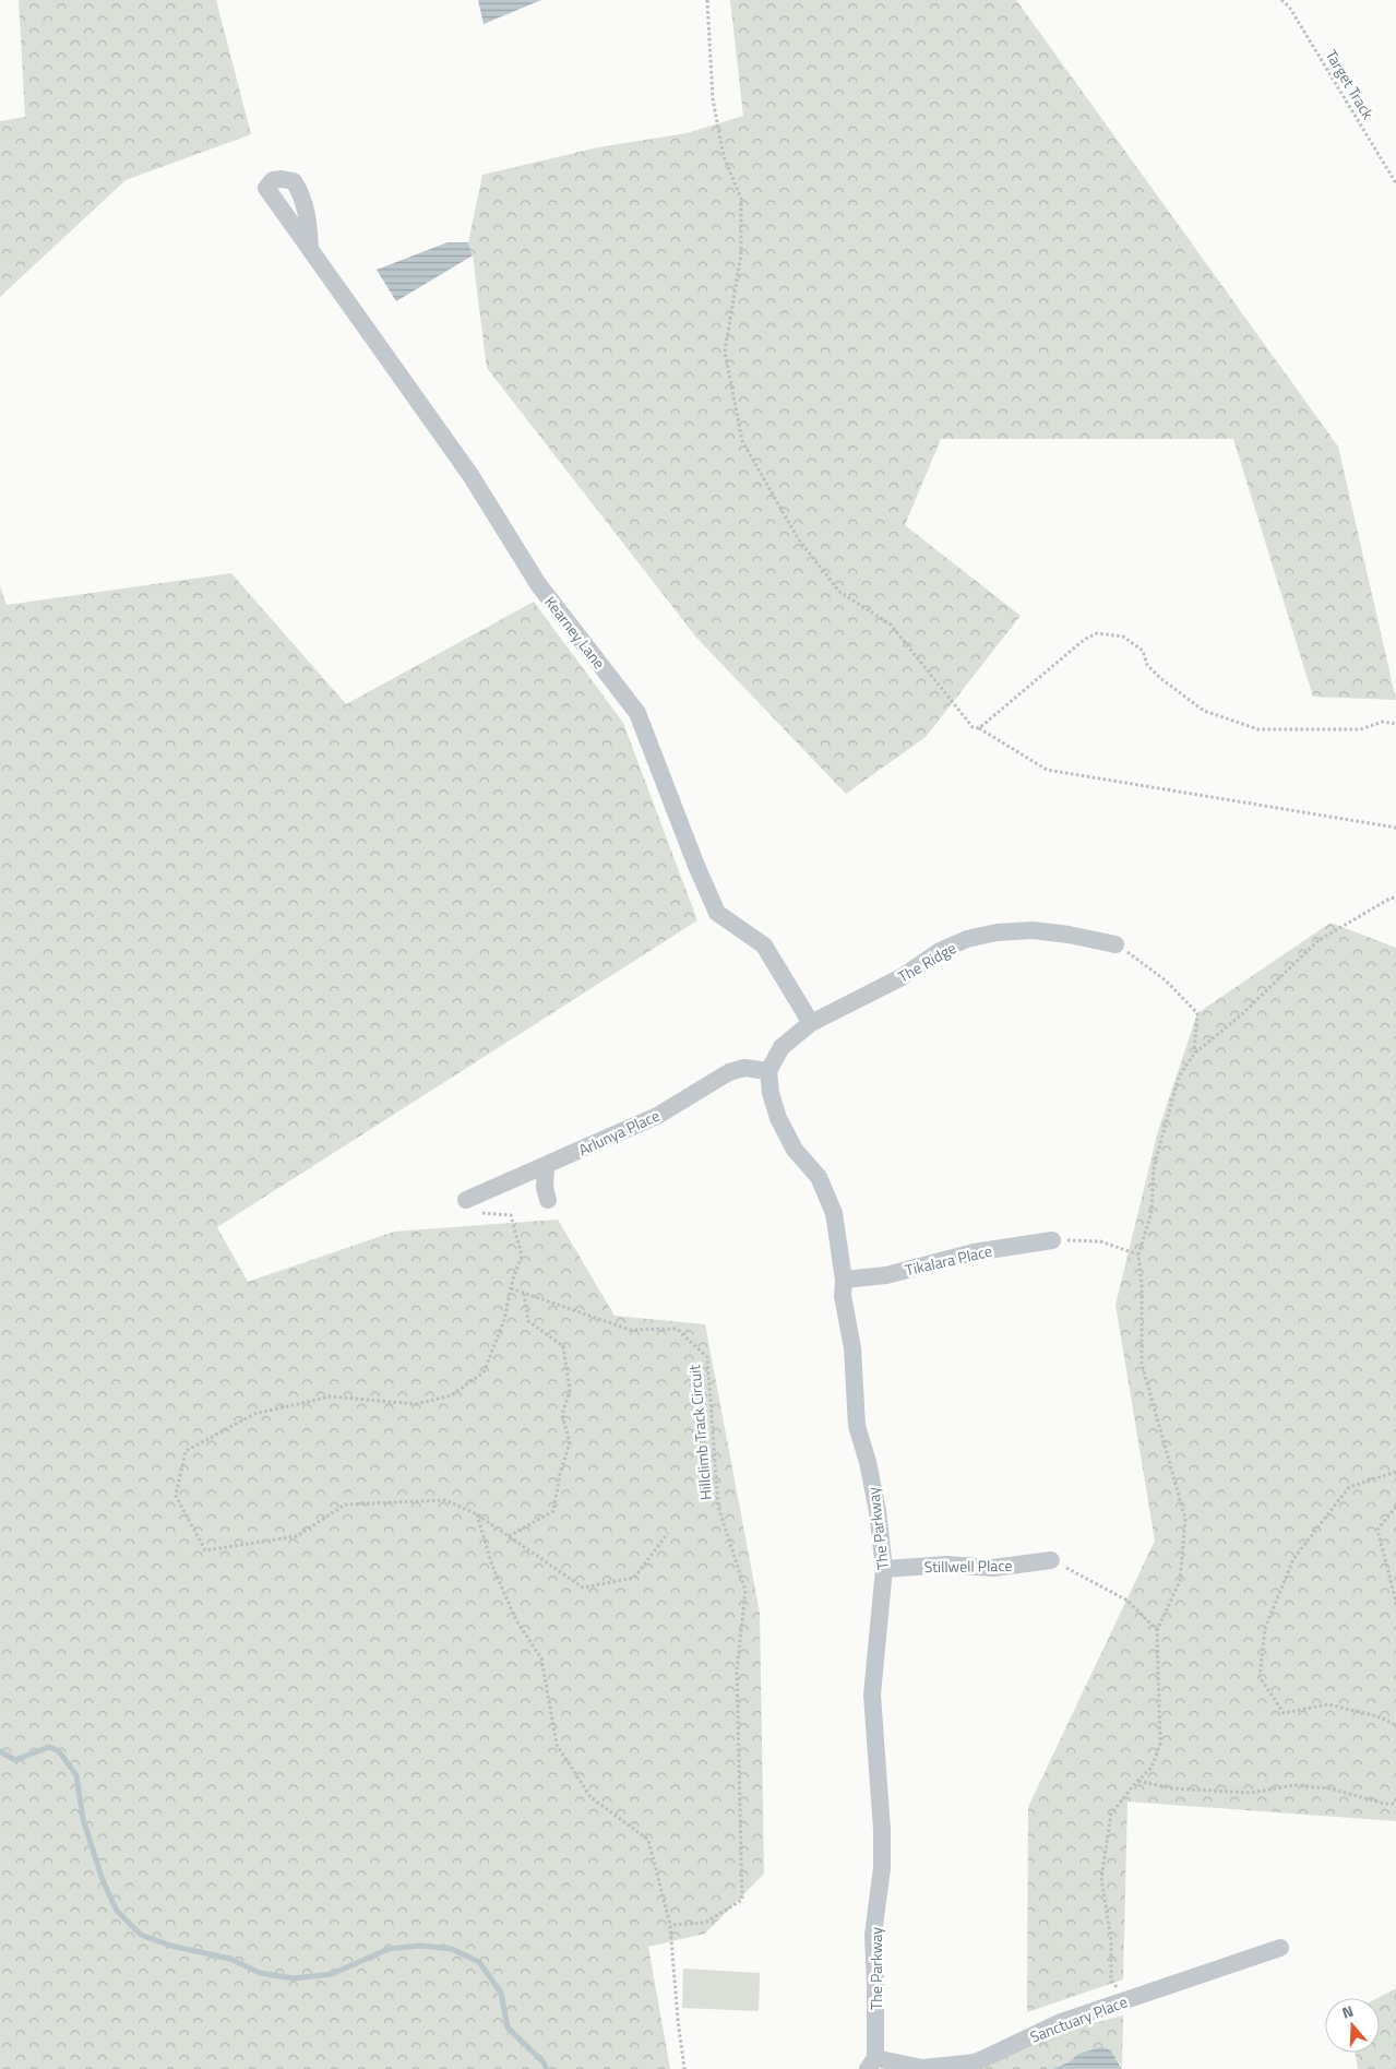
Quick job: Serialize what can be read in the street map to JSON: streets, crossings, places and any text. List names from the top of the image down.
{
  "streets": {
    "street": [
      "Kearney Lane",
      "The Ridge",
      "Arlunya Place",
      "Tikalara Place",
      "The Parkway",
      "Stillwell Place",
      "Sanctuary Place"
    ],
    "path": ["Target Track", "Hillclimb Track Circuit"]
  },
  "crossings": [
    ["Kearney Lane", "The Ridge"],
    ["The Ridge", "Arlunya Place"],
    ["The Ridge", "The Parkway"],
    ["Arlunya Place", "The Parkway"],
    ["Tikalara Place", "The Parkway"],
    ["The Parkway", "Stillwell Place"],
    ["The Parkway", "Sanctuary Place"]
  ],
  "north": "top"
}
